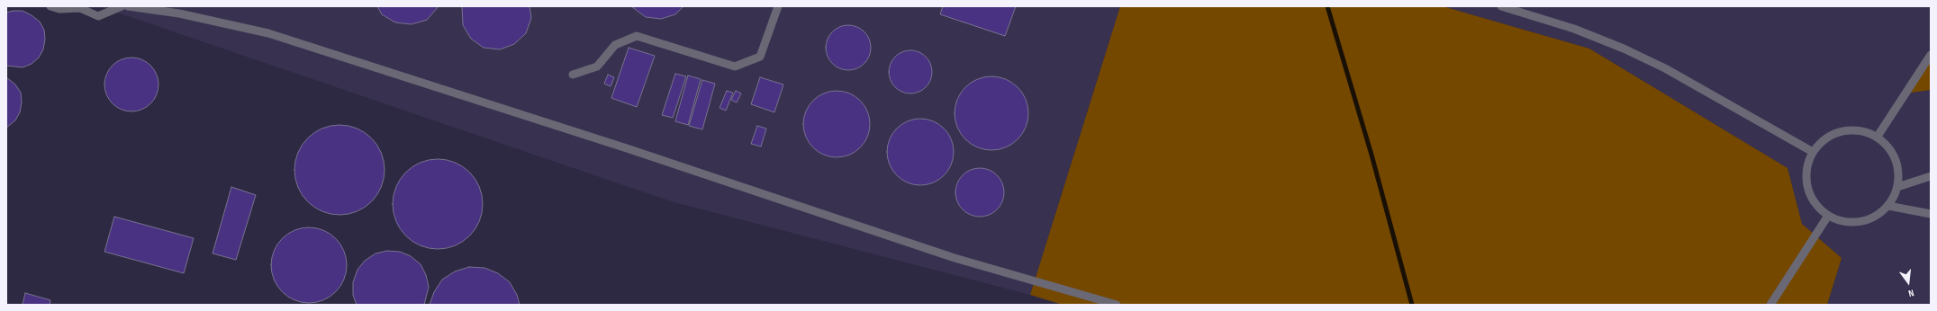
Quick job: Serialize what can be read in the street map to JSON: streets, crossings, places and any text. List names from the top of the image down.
{
  "north": "bottom"
}
